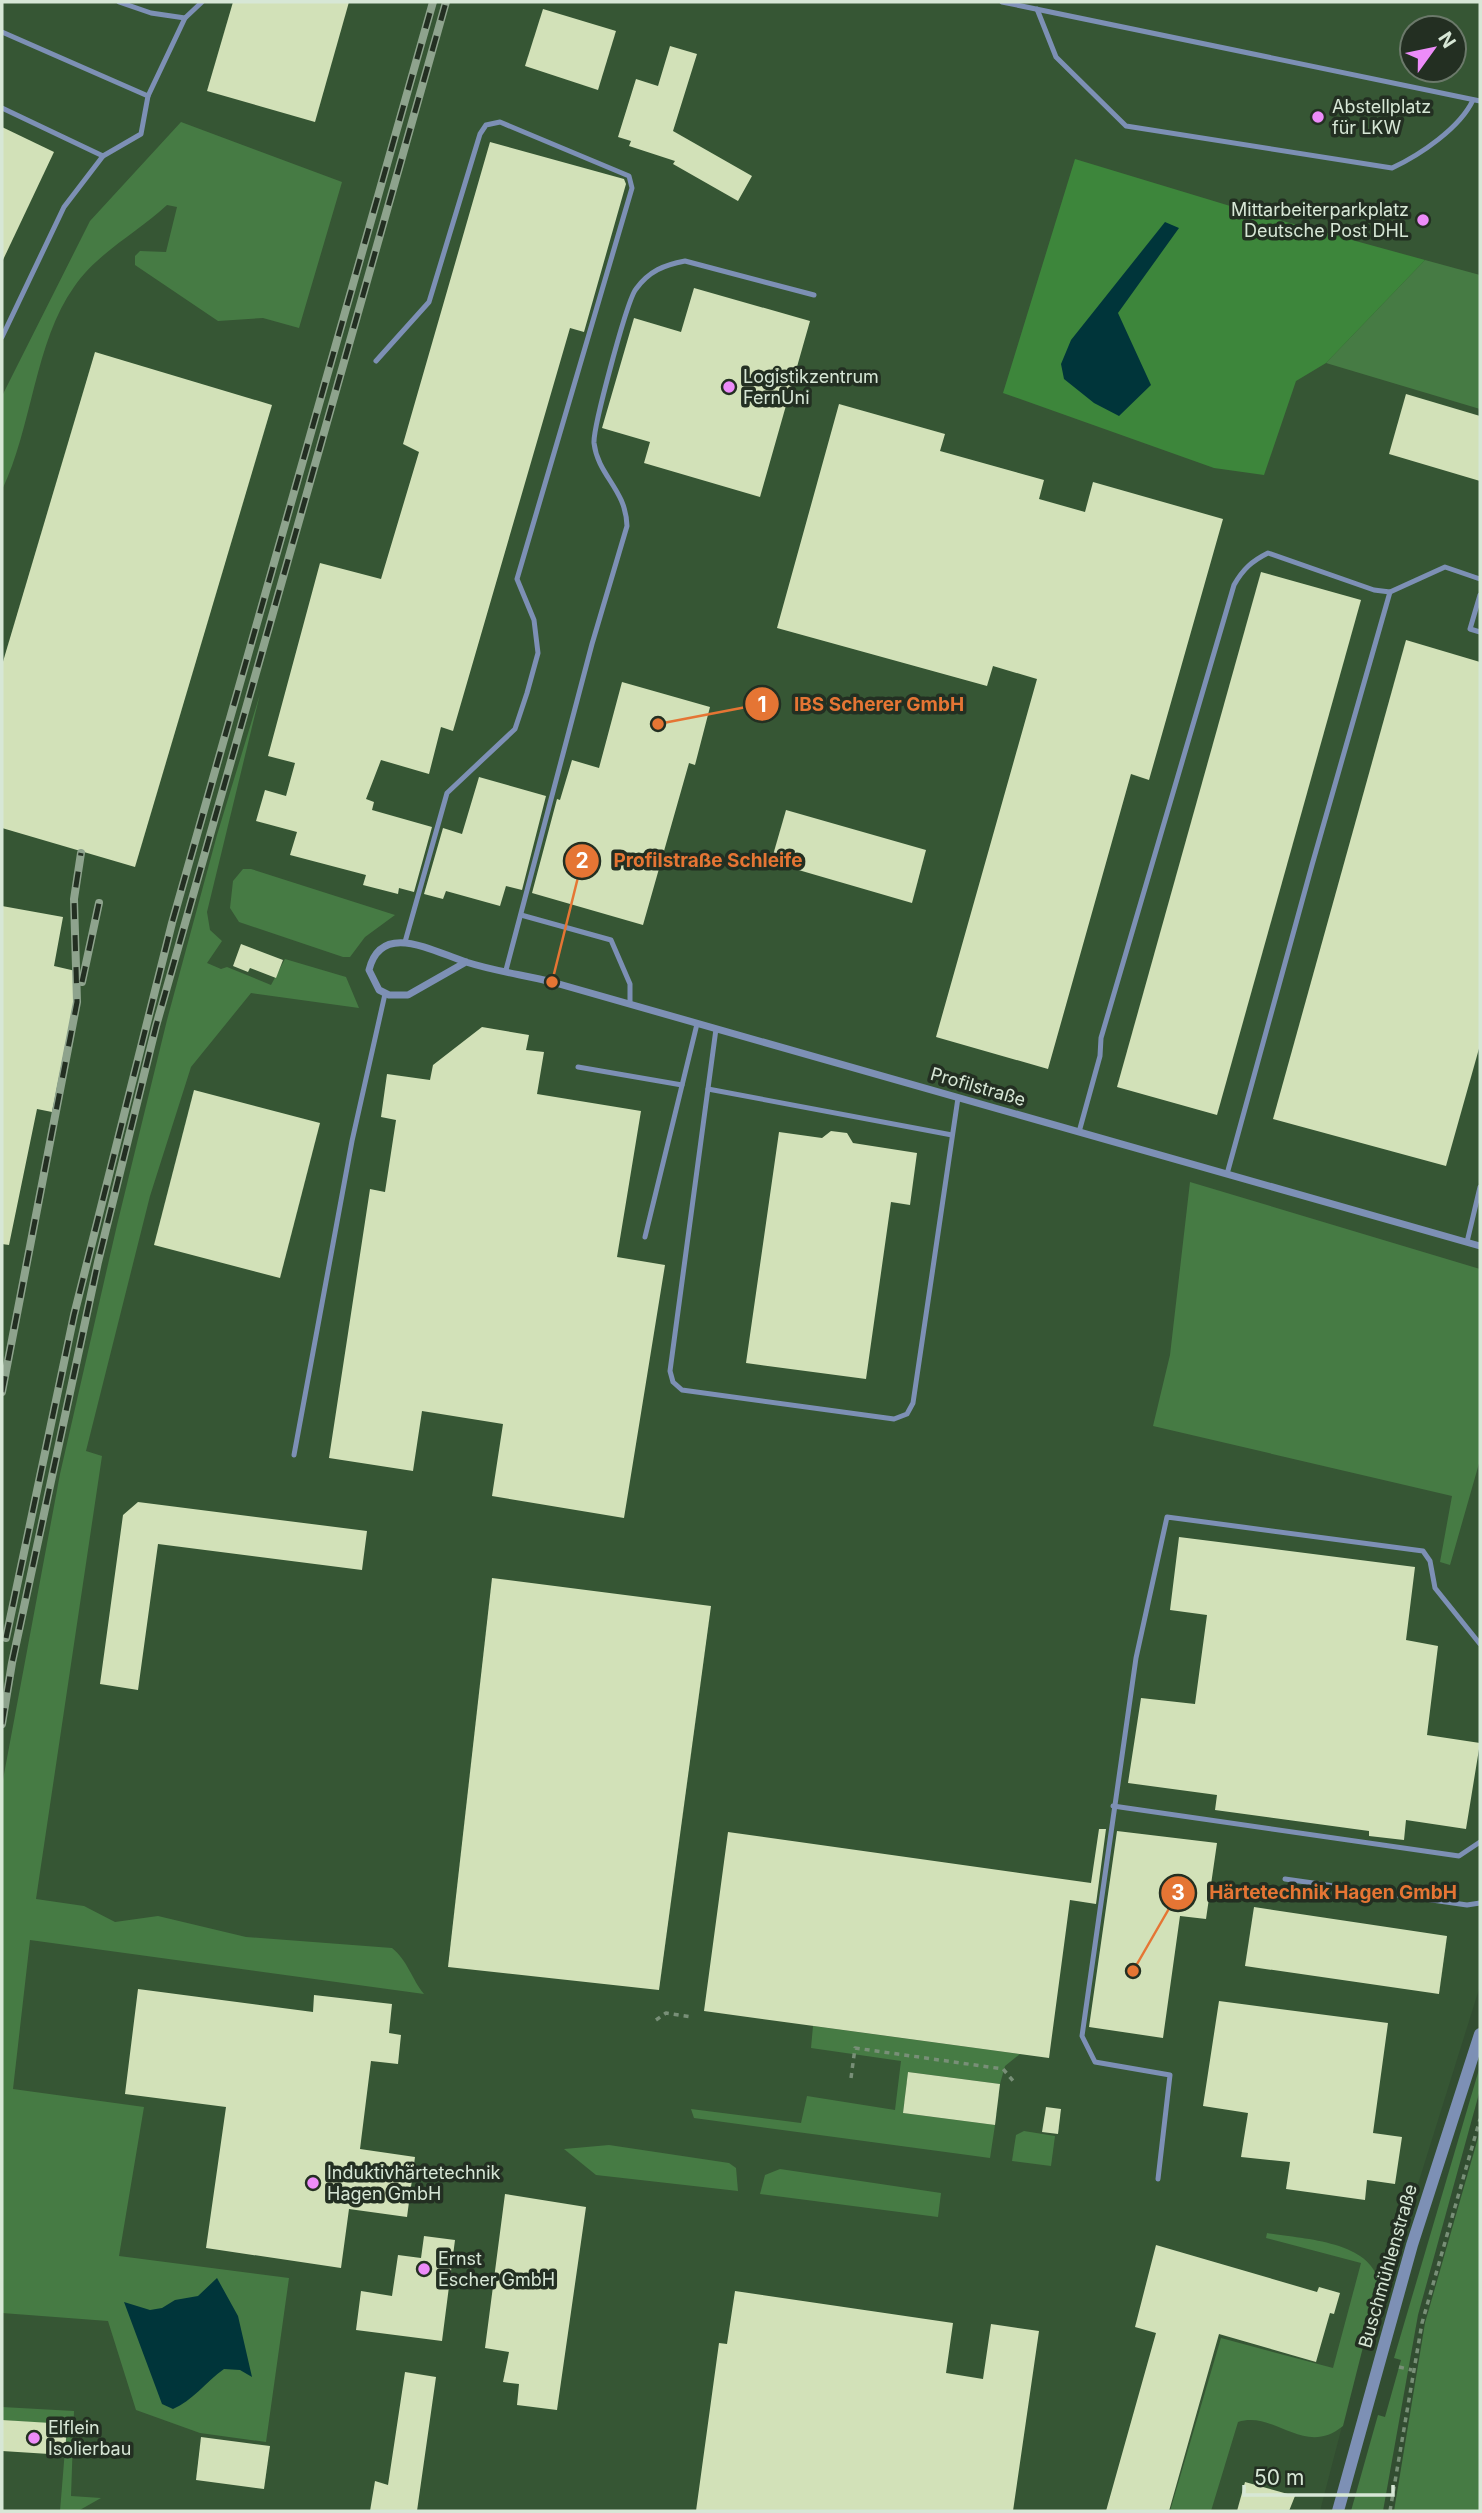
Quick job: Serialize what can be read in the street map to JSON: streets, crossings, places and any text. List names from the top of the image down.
{
  "streets": {
    "street": ["Profilstraße", "Buschmühlenstraße"]
  },
  "places": [
    "Abstellplatz für LKW",
    "Mittarbeiterparkplatz Deutsche Post DHL",
    "Logistikzentrum FernUni",
    "IBS Scherer GmbH",
    "Profilstraße Schleife",
    "Härtetechnik Hagen GmbH",
    "Induktivhärtetechnik Hagen GmbH",
    "Ernst Escher GmbH",
    "Elflein Isolierbau"
  ],
  "scale_bar": "50 m",
  "north": "top right"
}
